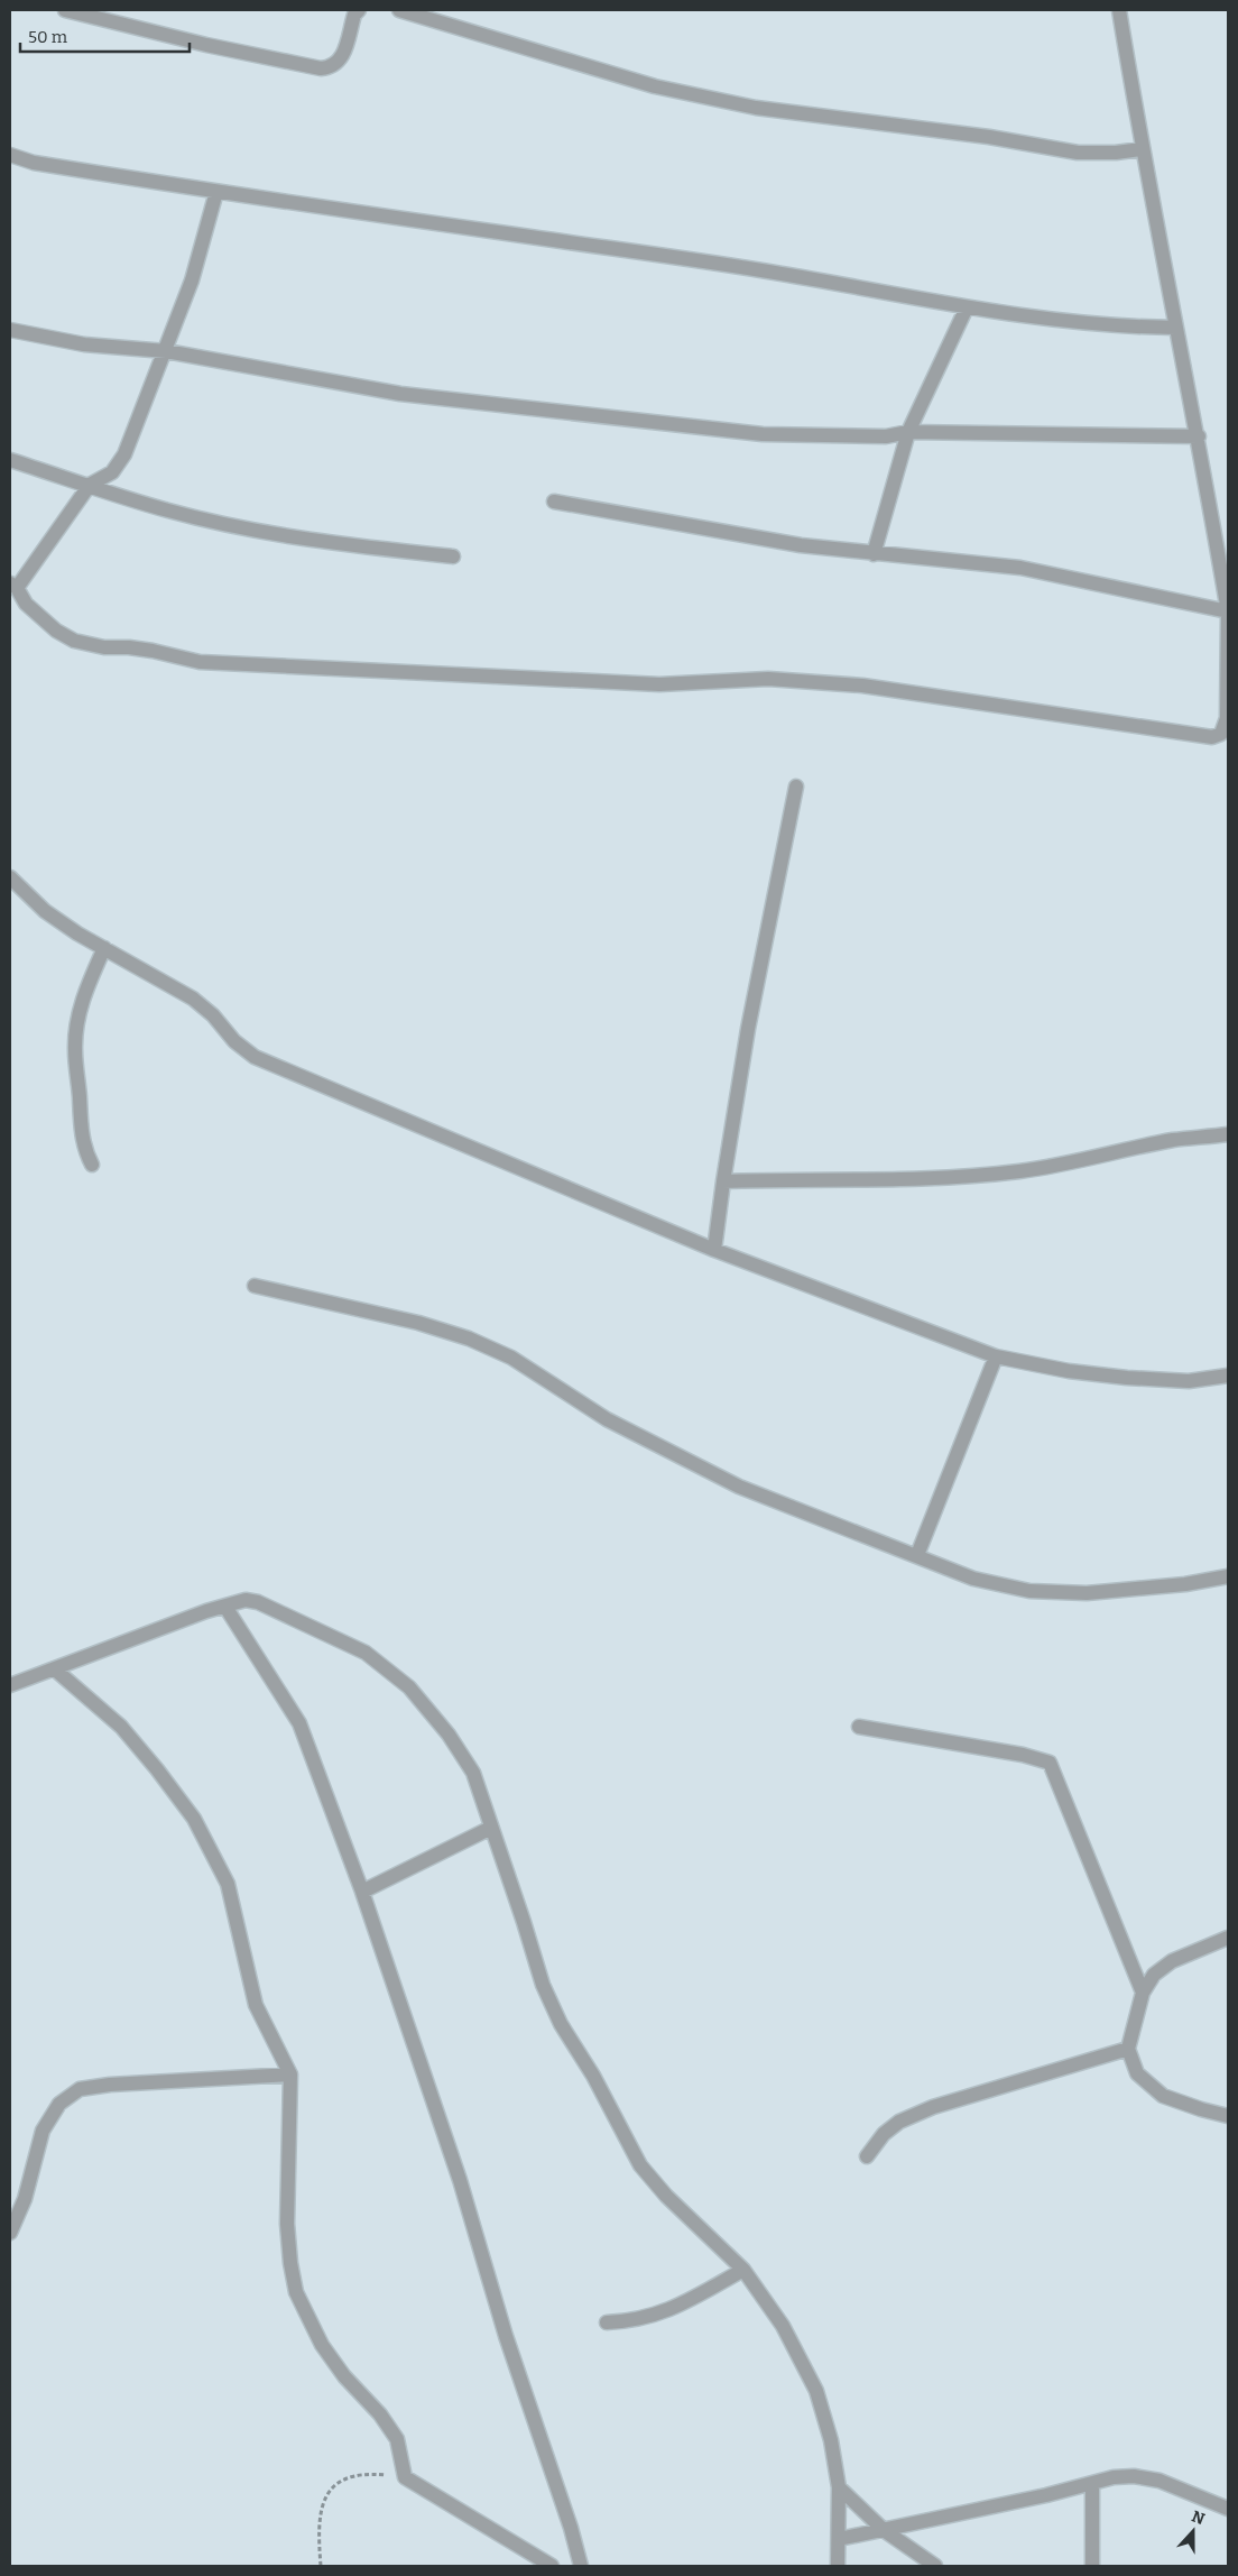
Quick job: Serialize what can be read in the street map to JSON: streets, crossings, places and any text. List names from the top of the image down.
{
  "scale_bar": "50 m",
  "north": "top"
}
